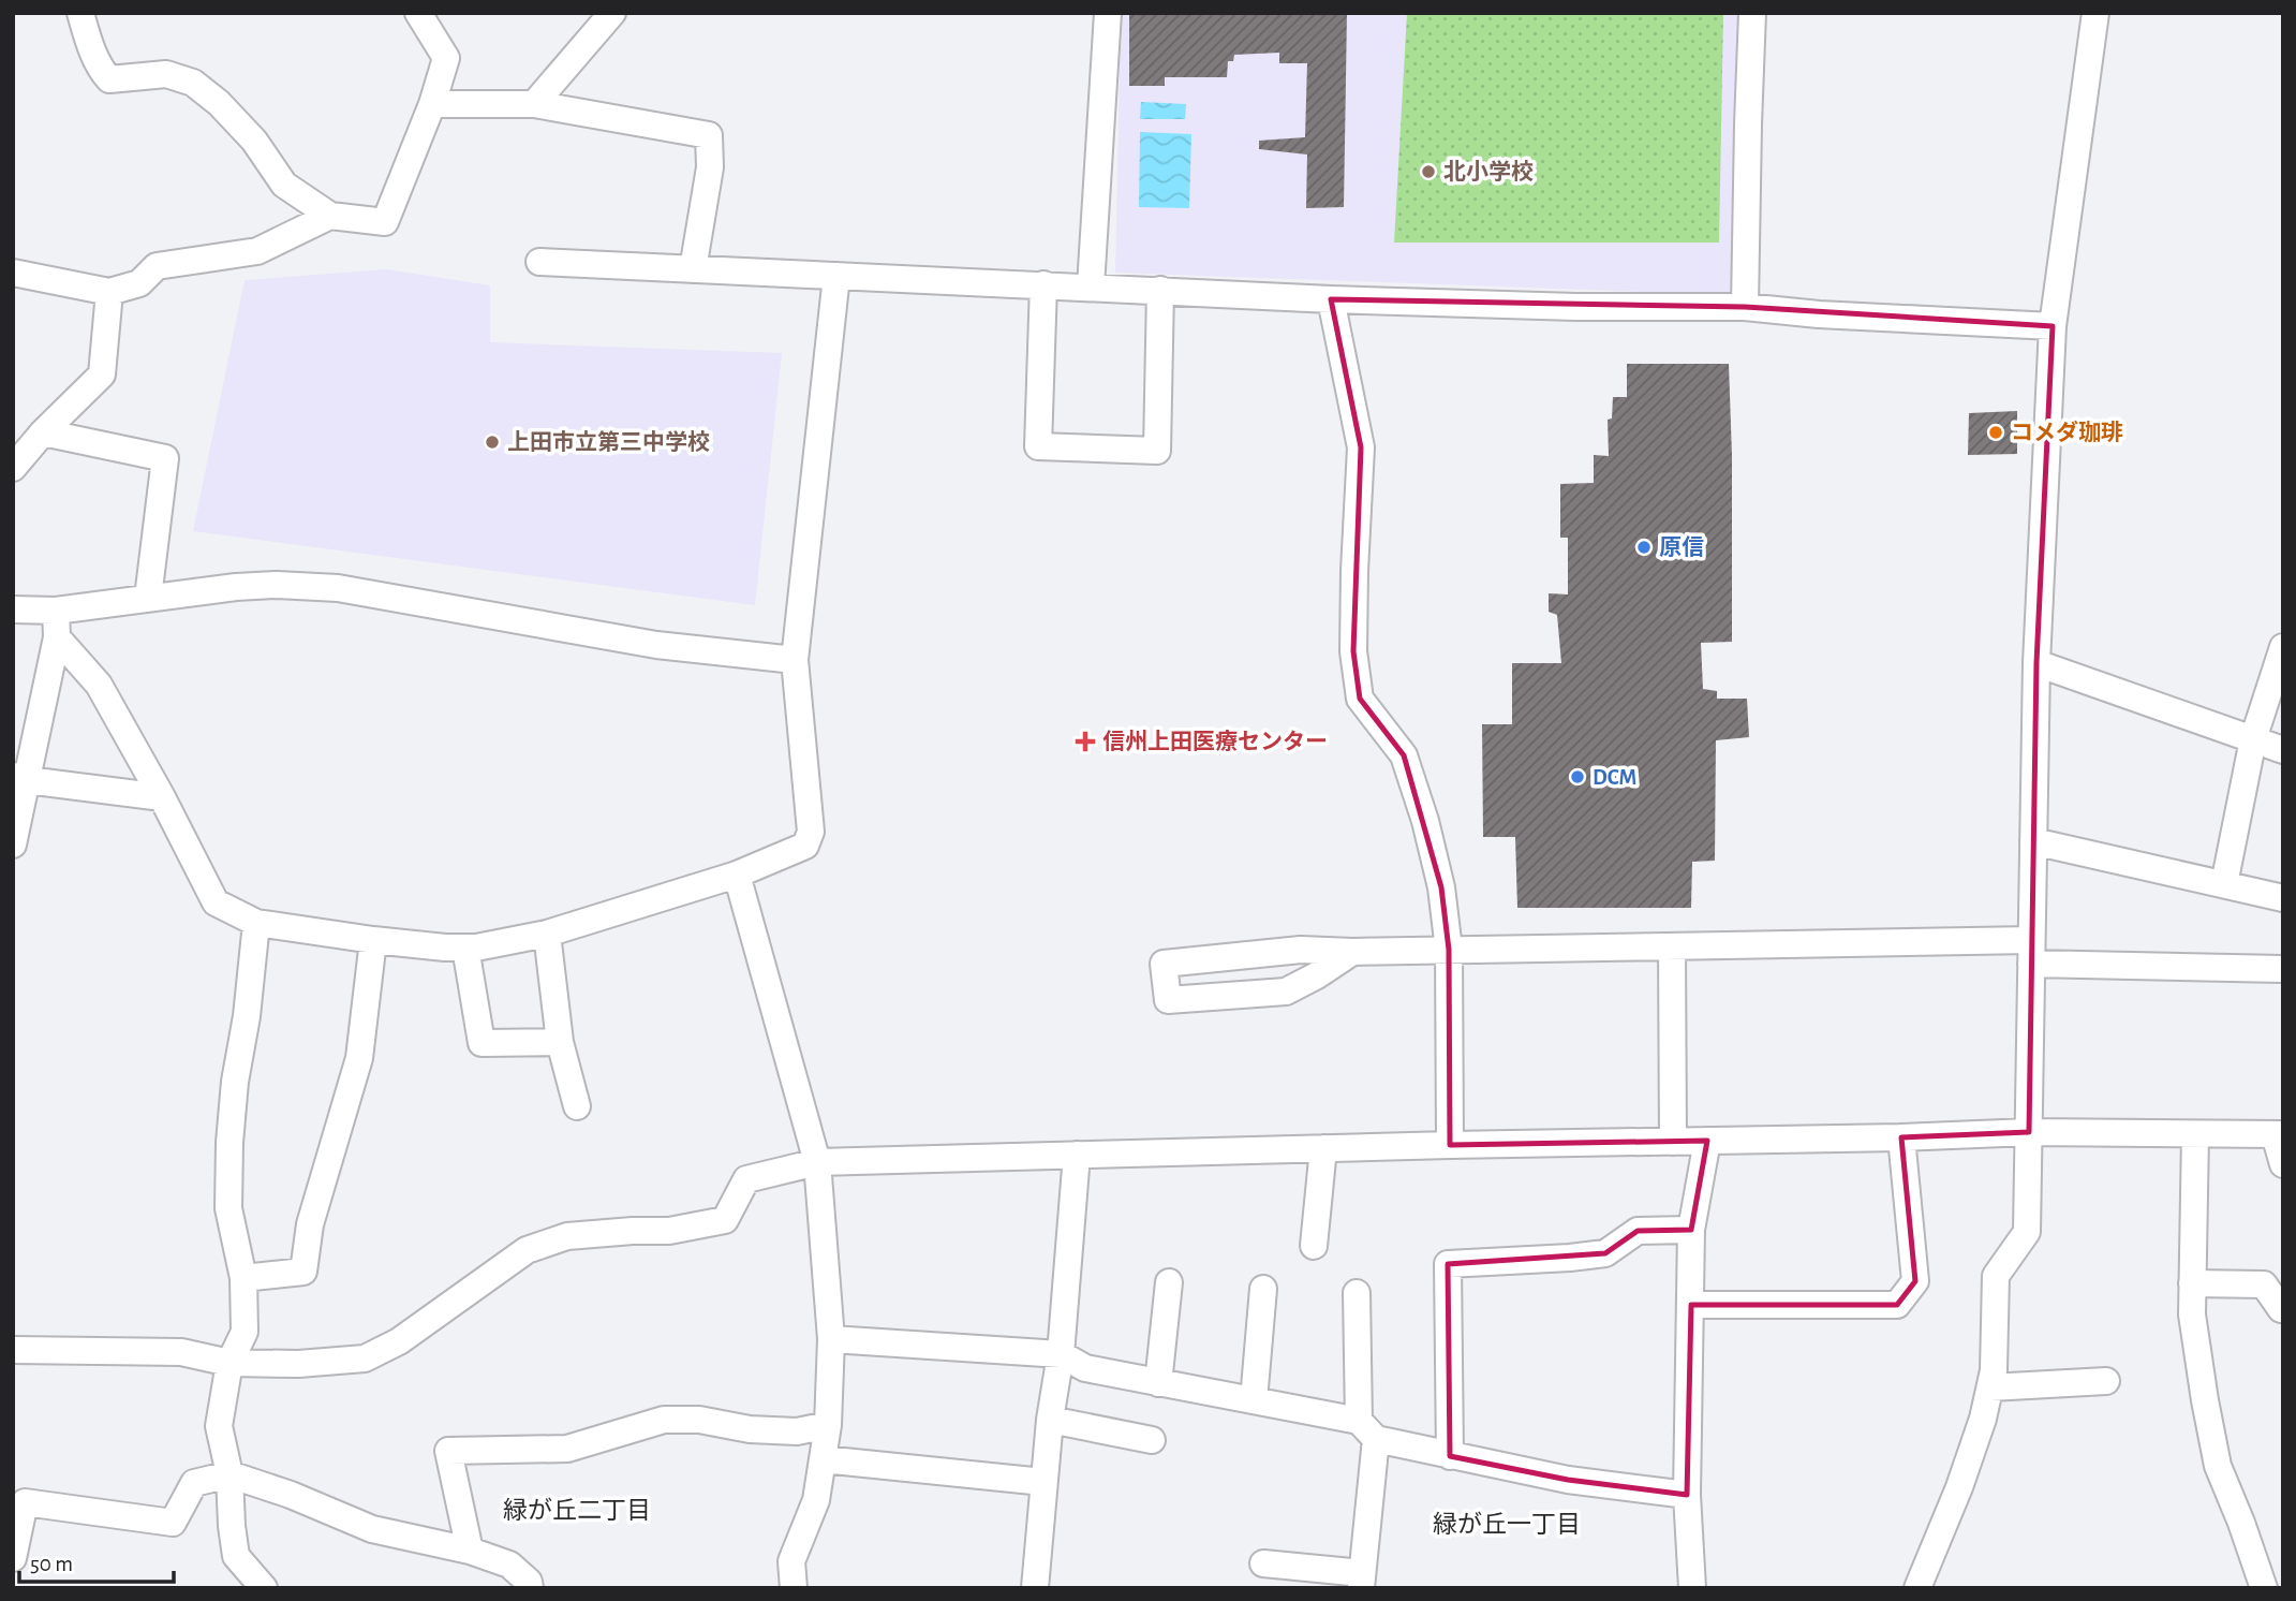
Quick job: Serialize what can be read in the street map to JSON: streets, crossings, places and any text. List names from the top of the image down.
{
  "districts": ["緑が丘二丁目", "緑が丘一丁目"],
  "places": {
    "other": [
      "北小学校",
      "コメダ珈琲",
      "上田市立第三中学校",
      "原信",
      "DCM"
    ],
    "health": ["信州上田医療センター"]
  },
  "scale_bar": "50 m"
}
